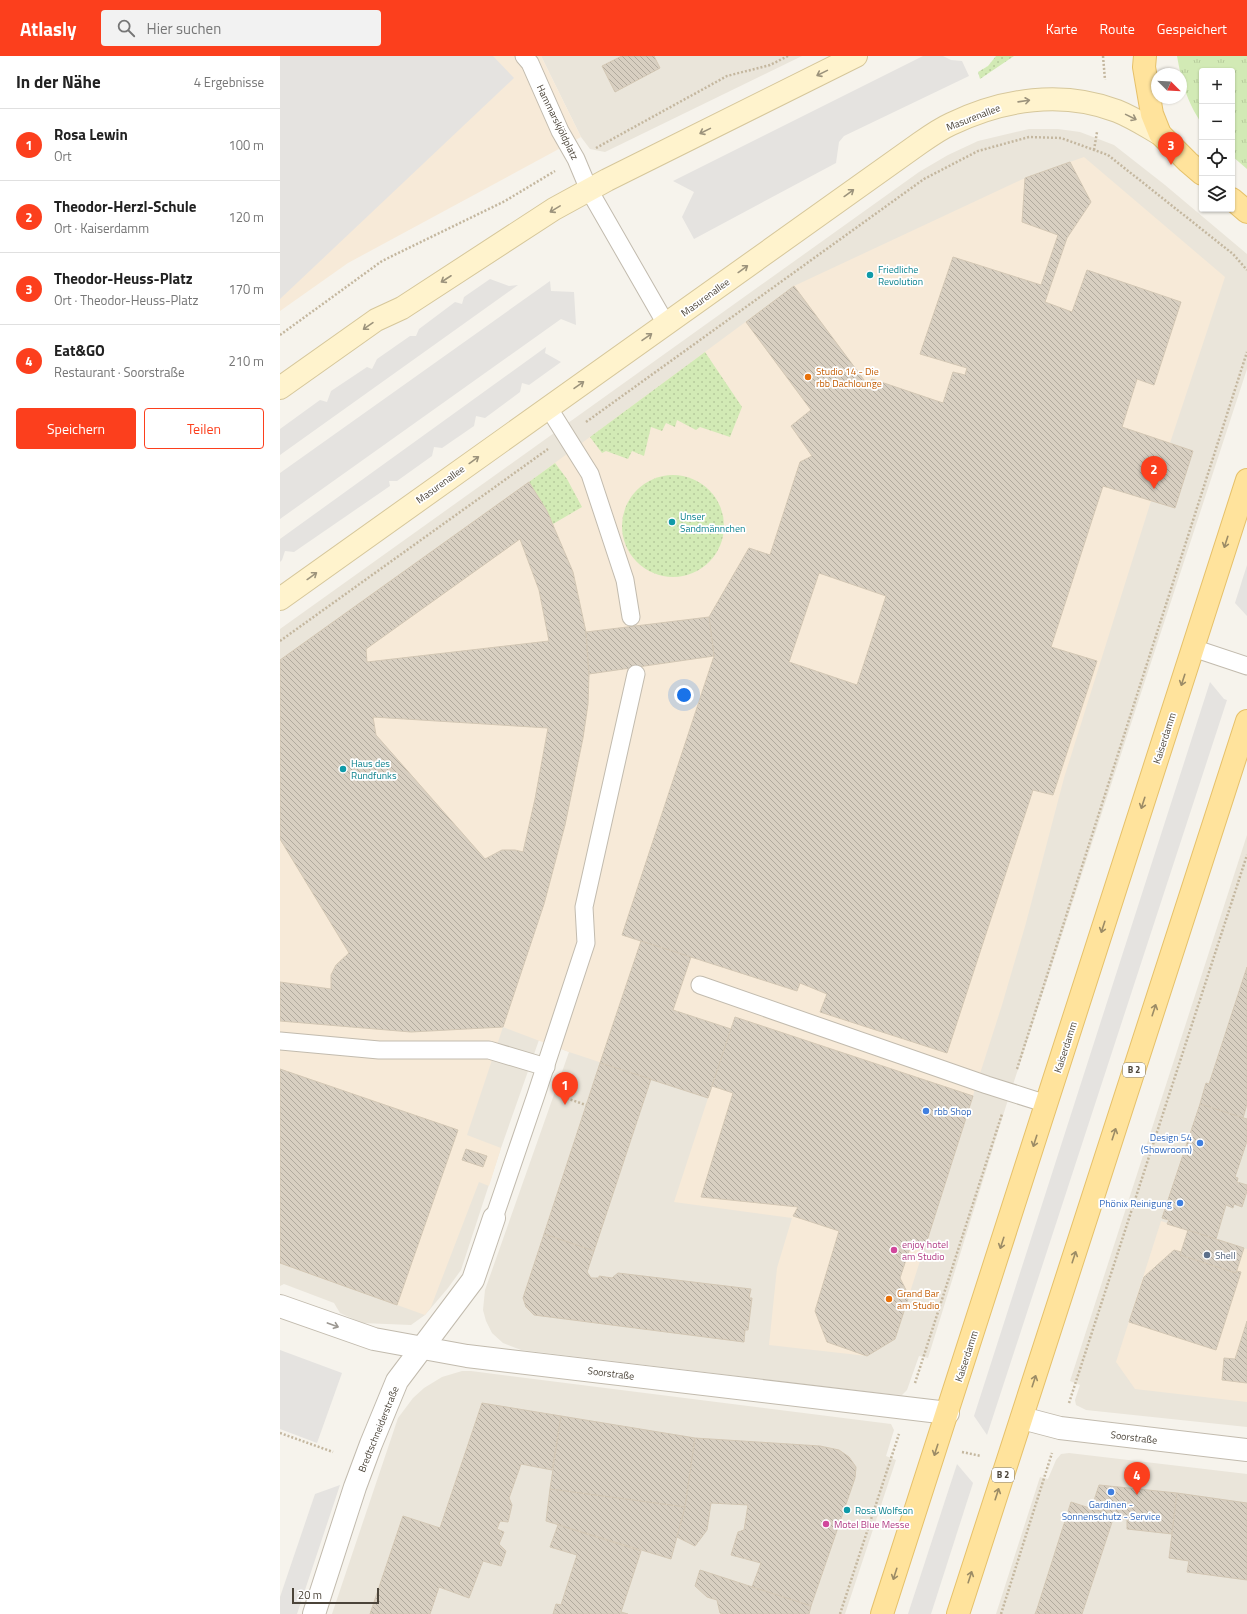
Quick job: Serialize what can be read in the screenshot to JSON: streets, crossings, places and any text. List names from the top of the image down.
{
  "streets": {
    "main road": ["Masurenallee", "Kaiserdamm", "B 2"],
    "street": ["Soorstraße", "Bredtschneiderstraße"],
    "lane": ["Hammarskjöldplatz"]
  },
  "crossings": [
    ["Masurenallee", "Hammarskjöldplatz"],
    ["Kaiserdamm", "Soorstraße"],
    ["B 2", "Soorstraße"],
    ["Soorstraße", "Bredtschneiderstraße"]
  ],
  "places": [
    "Friedliche Revolution",
    "Studio 14 - Die rbb Dachlounge",
    "Unser Sandmännchen",
    "Haus des Rundfunks",
    "rbb Shop",
    "Design 54 (Showroom)",
    "Phönix Reinigung",
    "enjoy hotel am Studio",
    "Shell",
    "Grand Bar am Studio",
    "Gardinen - Sonnenschutz - Service",
    "Rosa Wolfson",
    "Motel Blue Messe"
  ],
  "scale_bar": "20 m",
  "north": "bottom right",
  "page": {
    "header": "Atlasly",
    "search": "Hier suchen",
    "nav": ["Karte", "Route", "Gespeichert"],
    "heading": ["In der Nähe", "4 Ergebnisse"],
    "map_buttons": ["+", "−"],
    "list": [
      {
        "mark": "1",
        "name": "Rosa Lewin",
        "note": "Ort",
        "value": "100 m"
      },
      {
        "mark": "2",
        "name": "Theodor-Herzl-Schule",
        "note": "Ort · Kaiserdamm",
        "value": "120 m"
      },
      {
        "mark": "3",
        "name": "Theodor-Heuss-Platz",
        "note": "Ort · Theodor-Heuss-Platz",
        "value": "170 m"
      },
      {
        "mark": "4",
        "name": "Eat&GO",
        "note": "Restaurant · Soorstraße",
        "value": "210 m"
      }
    ],
    "pins": [
      "3",
      "2",
      "1",
      "4"
    ],
    "buttons": ["Speichern", "Teilen"],
    "scale": "20 m"
  }
}
